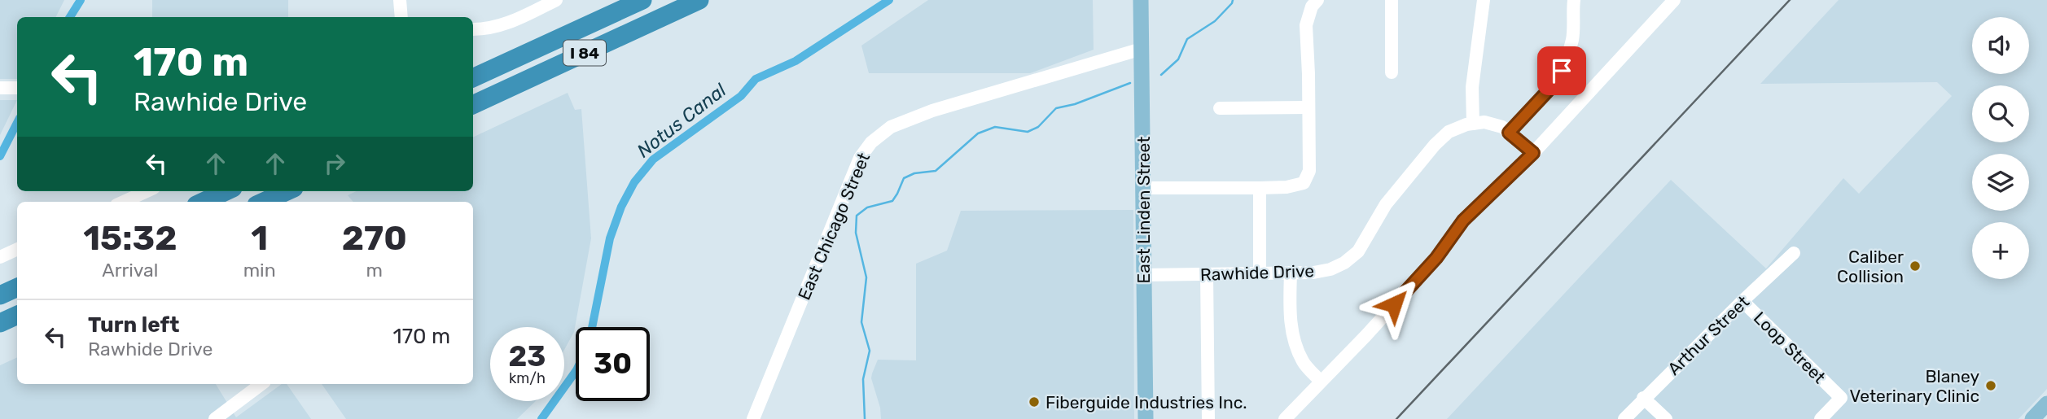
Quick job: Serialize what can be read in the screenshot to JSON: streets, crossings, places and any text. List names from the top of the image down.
{
  "streets": {
    "highway": ["I 84"],
    "main road": ["East Linden Street"],
    "street": [
      "East Chicago Street",
      "Rawhide Drive",
      "Arthur Street",
      "Loop Street"
    ]
  },
  "crossings": [
    ["East Linden Street", "East Chicago Street"],
    ["East Linden Street", "Rawhide Drive"],
    ["Arthur Street", "Loop Street"]
  ],
  "water": ["Notus Canal"],
  "places": ["Caliber Collision", "Blaney Veterinary Clinic", "Fiberguide Industries Inc."],
  "page": {
    "map_buttons": "+",
    "turn": ["170 m", "Rawhide Drive"],
    "eta": [
      "15:32",
      "Arrival",
      "1",
      "min",
      "270",
      "m"
    ],
    "list": [
      {
        "name": "Turn left",
        "note": "Rawhide Drive",
        "value": "170 m"
      }
    ],
    "speed": "23 km/h",
    "limit": "30"
  }
}
